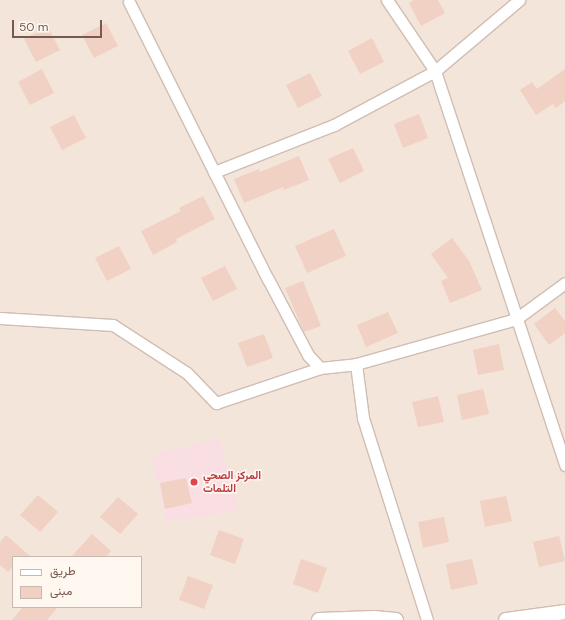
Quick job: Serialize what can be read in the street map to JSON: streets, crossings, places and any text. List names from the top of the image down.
{
  "places": ["المركز الصحي التلمات"],
  "legend": ["طريق", "مبنى"],
  "scale_bar": "50 m"
}
